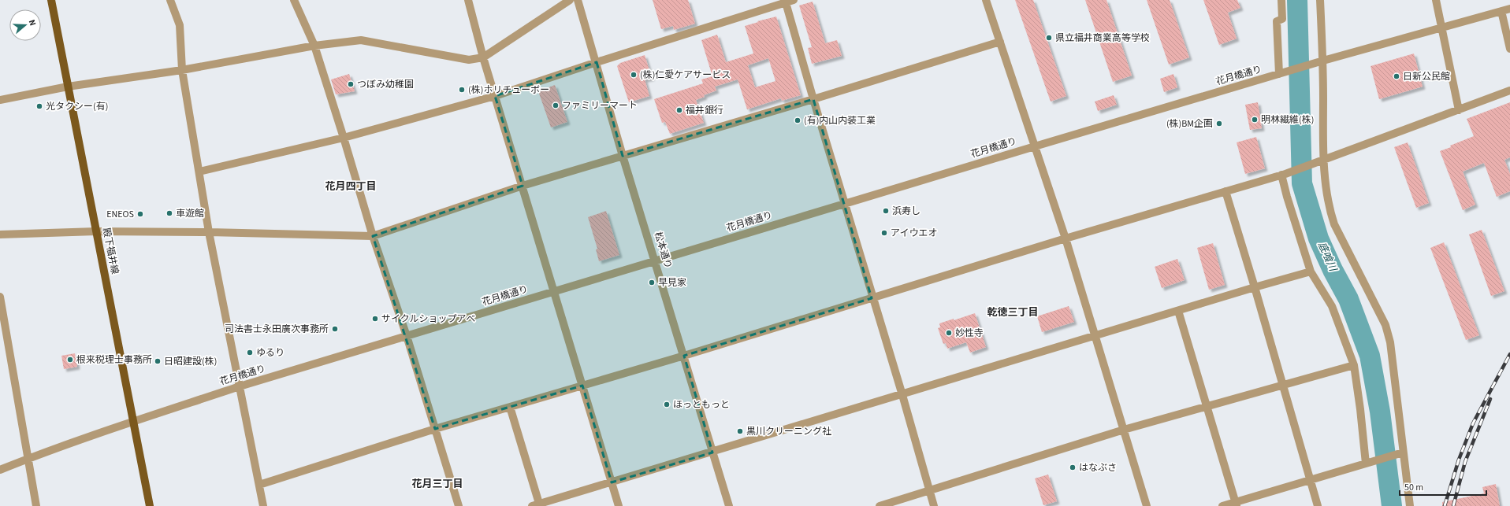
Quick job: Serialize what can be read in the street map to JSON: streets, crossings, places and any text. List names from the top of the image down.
{
  "streets": {
    "main road": ["殿下福井線"],
    "street": ["花月橋通り", "松本通り"]
  },
  "crossings": [
    ["花月橋通り", "松本通り"],
    ["花月橋通り", "殿下福井線"]
  ],
  "districts": ["花月四丁目", "乾徳三丁目", "花月三丁目"],
  "water": ["底喰川"],
  "places": [
    "県立福井商業高等学校",
    "(株)仁愛ケアサービス",
    "日新公民館",
    "つぼみ幼稚園",
    "(株)ホリチューボー",
    "ファミリーマート",
    "光タクシー(有)",
    "福井銀行",
    "明林繊維(株)",
    "(有)内山内装工業",
    "(株)BM企画",
    "浜寿し",
    "車遊館",
    "ENEOS",
    "アイウエオ",
    "早見家",
    "サイクルショップアベ",
    "司法書士永田廣次事務所",
    "妙性寺",
    "ゆるり",
    "根来税理士事務所",
    "日昭建設(株)",
    "ほっともっと",
    "黒川クリーニング社",
    "はなぶさ"
  ],
  "scale_bar": "50 m",
  "north": "right"
}
